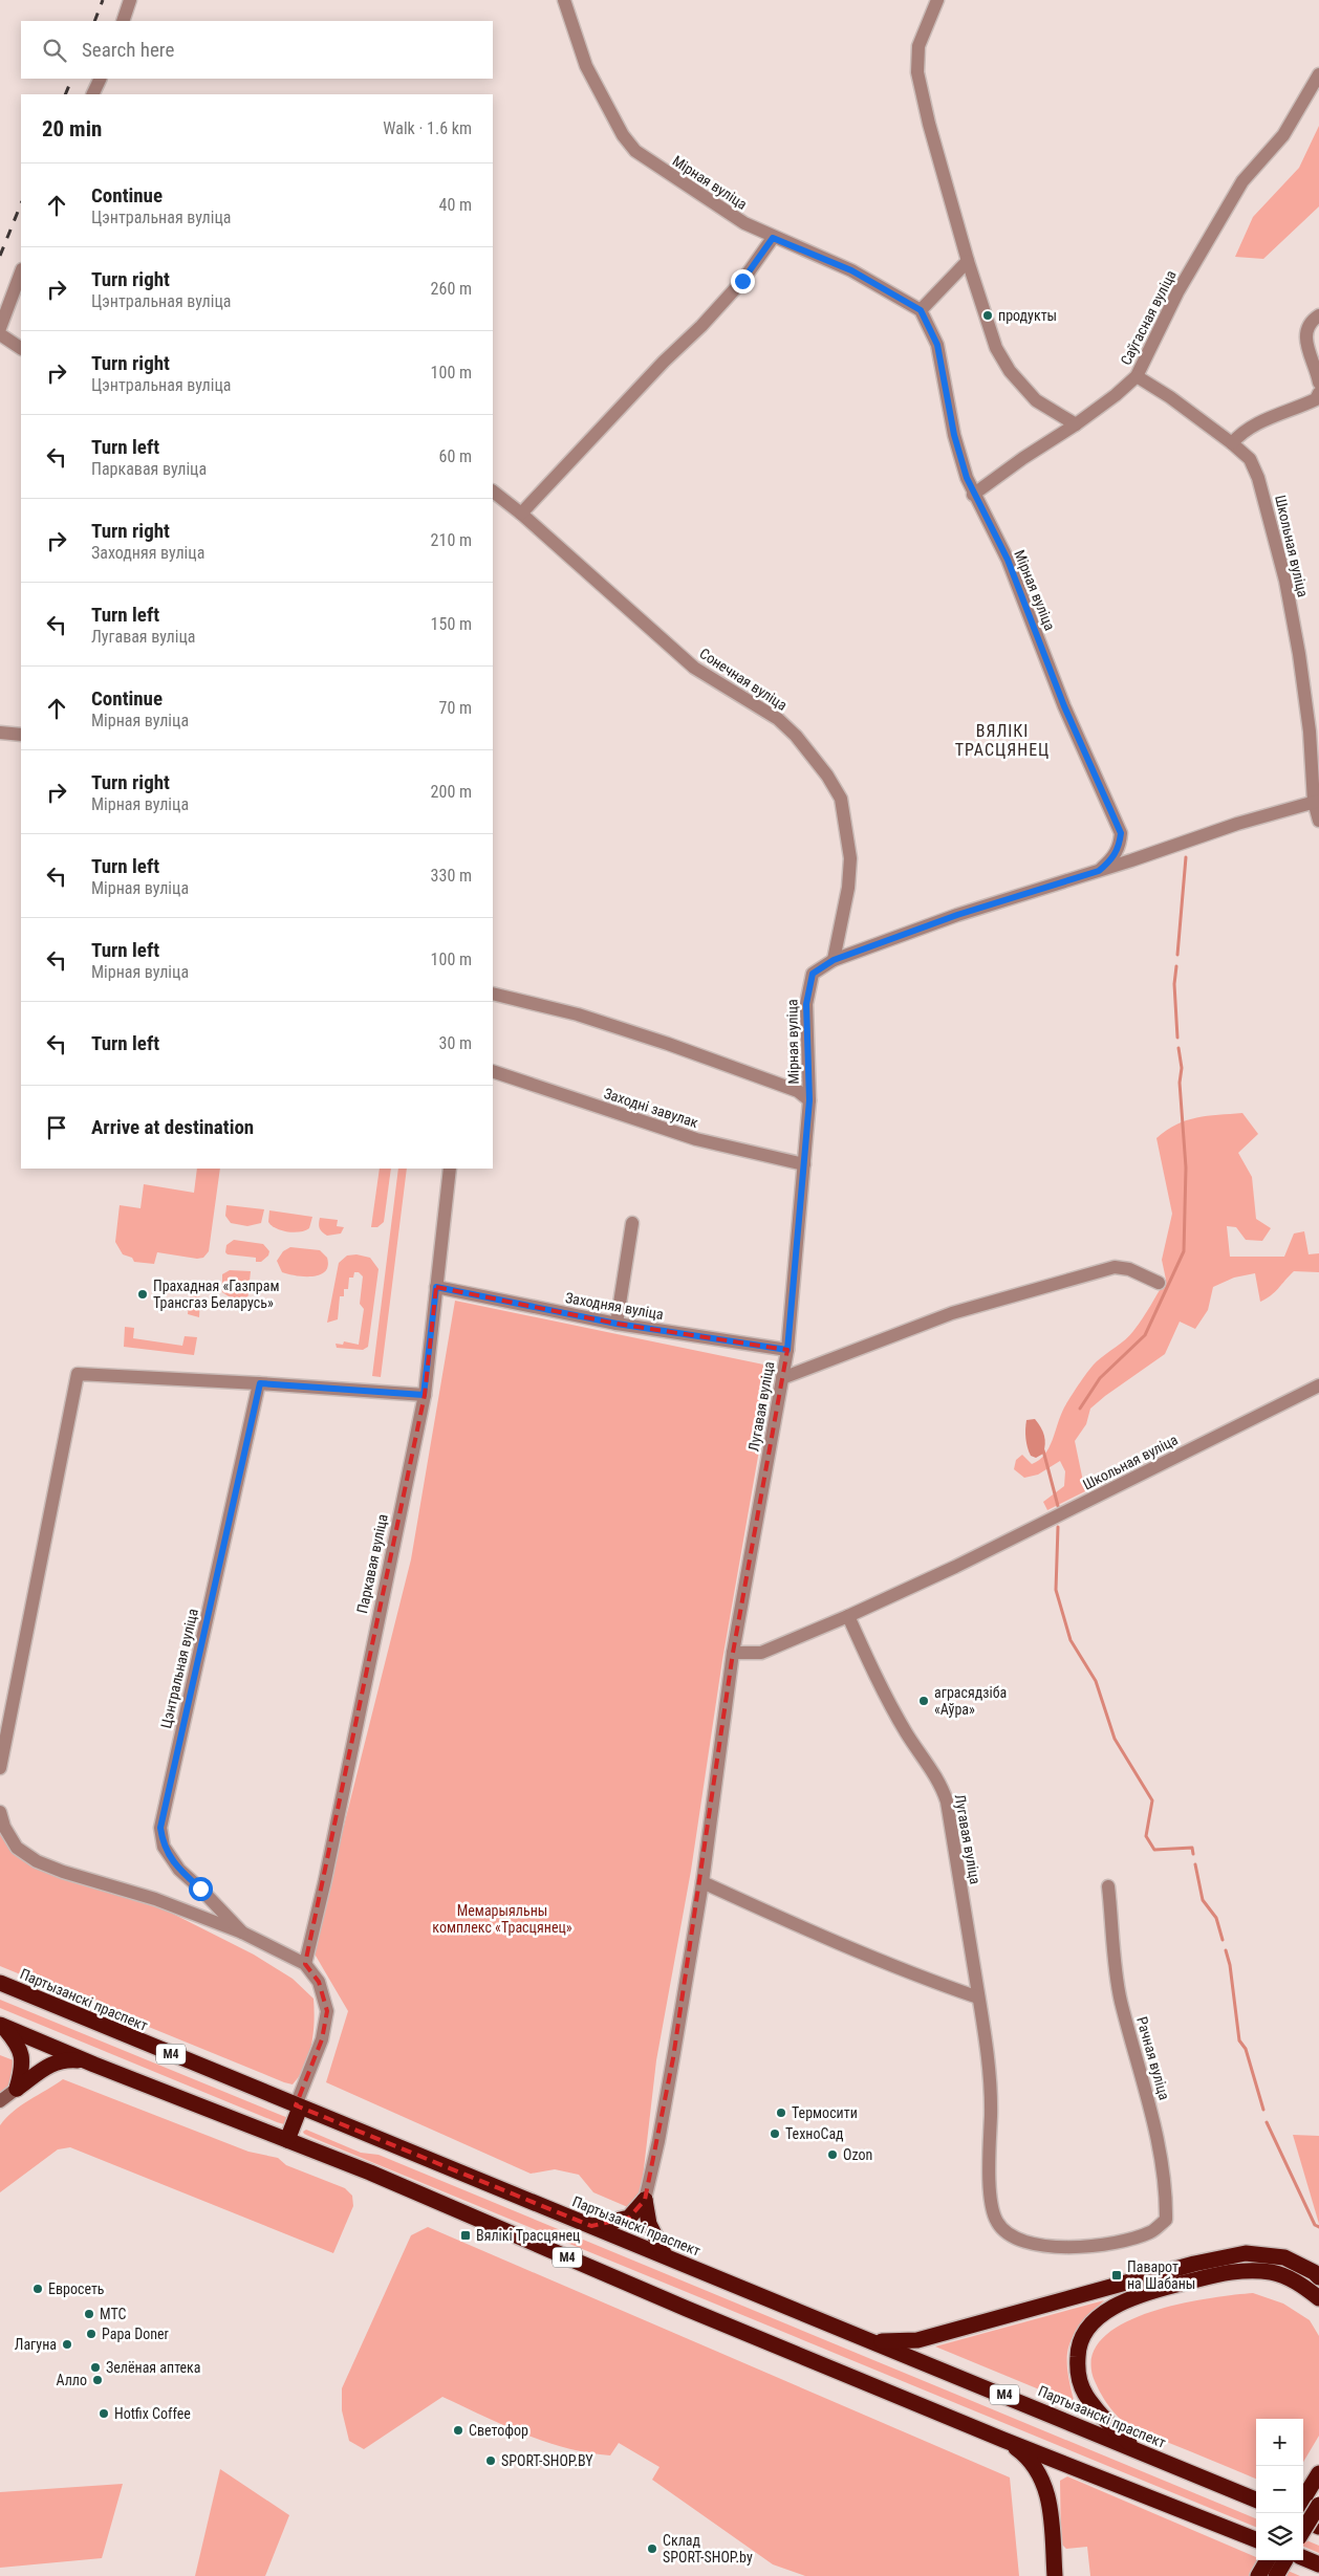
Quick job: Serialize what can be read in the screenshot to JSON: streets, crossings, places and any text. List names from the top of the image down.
{
  "streets": {
    "highway": ["Партызанскі праспект", "М4"],
    "street": [
      "Мірная вуліца",
      "Саўгасная вуліца",
      "Школьная вуліца",
      "Сонечная вуліца",
      "Заходні завулак",
      "Заходняя вуліца",
      "Лугавая вуліца",
      "Паркавая вуліца",
      "Цэнтральная вуліца",
      "Рачная вуліца"
    ]
  },
  "crossings": [
    ["Мірная вуліца", "Саўгасная вуліца"],
    ["Мірная вуліца", "Школьная вуліца"],
    ["Мірная вуліца", "Сонечная вуліца"],
    ["Мірная вуліца", "Лугавая вуліца"],
    ["Саўгасная вуліца", "Школьная вуліца"],
    ["Школьная вуліца", "Лугавая вуліца"],
    ["Заходні завулак", "Лугавая вуліца"],
    ["Заходняя вуліца", "Лугавая вуліца"],
    ["Заходняя вуліца", "Паркавая вуліца"],
    ["Лугавая вуліца", "Рачная вуліца"],
    ["Паркавая вуліца", "Цэнтральная вуліца"]
  ],
  "districts": ["ВЯЛІКІ ТРАСЦЯНЕЦ"],
  "parks": ["Мемарыяльны комплекс «Трасцянец»"],
  "places": {
    "other": [
      "продукты",
      "Прахадная «Газпрам Трансгаз Беларусь»",
      "аграсядзіба «Аўра»",
      "Термосити",
      "ТехноСад",
      "Ozon",
      "Евросеть",
      "МТС",
      "Papa Doner",
      "Лагуна",
      "Зелёная аптека",
      "Алло",
      "Hotfix Coffee",
      "Светофор",
      "SPORT-SHOP.BY",
      "Склад SPORT-SHOP.by"
    ],
    "transit": ["Вялікі Трасцянец", "Паварот на Шабаны"]
  },
  "page": {
    "search": "Search here",
    "heading": ["20 min", "Walk · 1.6 km"],
    "list": [
      ["Continue", "Цэнтральная вуліца", "40 m"],
      ["Turn right", "Цэнтральная вуліца", "260 m"],
      ["Turn right", "Цэнтральная вуліца", "100 m"],
      ["Turn left", "Паркавая вуліца", "60 m"],
      ["Turn right", "Заходняя вуліца", "210 m"],
      ["Turn left", "Лугавая вуліца", "150 m"],
      ["Continue", "Мірная вуліца", "70 m"],
      ["Turn right", "Мірная вуліца", "200 m"],
      ["Turn left", "Мірная вуліца", "330 m"],
      ["Turn left", "Мірная вуліца", "100 m"],
      ["Turn left", "30 m"],
      "Arrive at destination"
    ],
    "map_buttons": ["+", "−"]
  }
}
